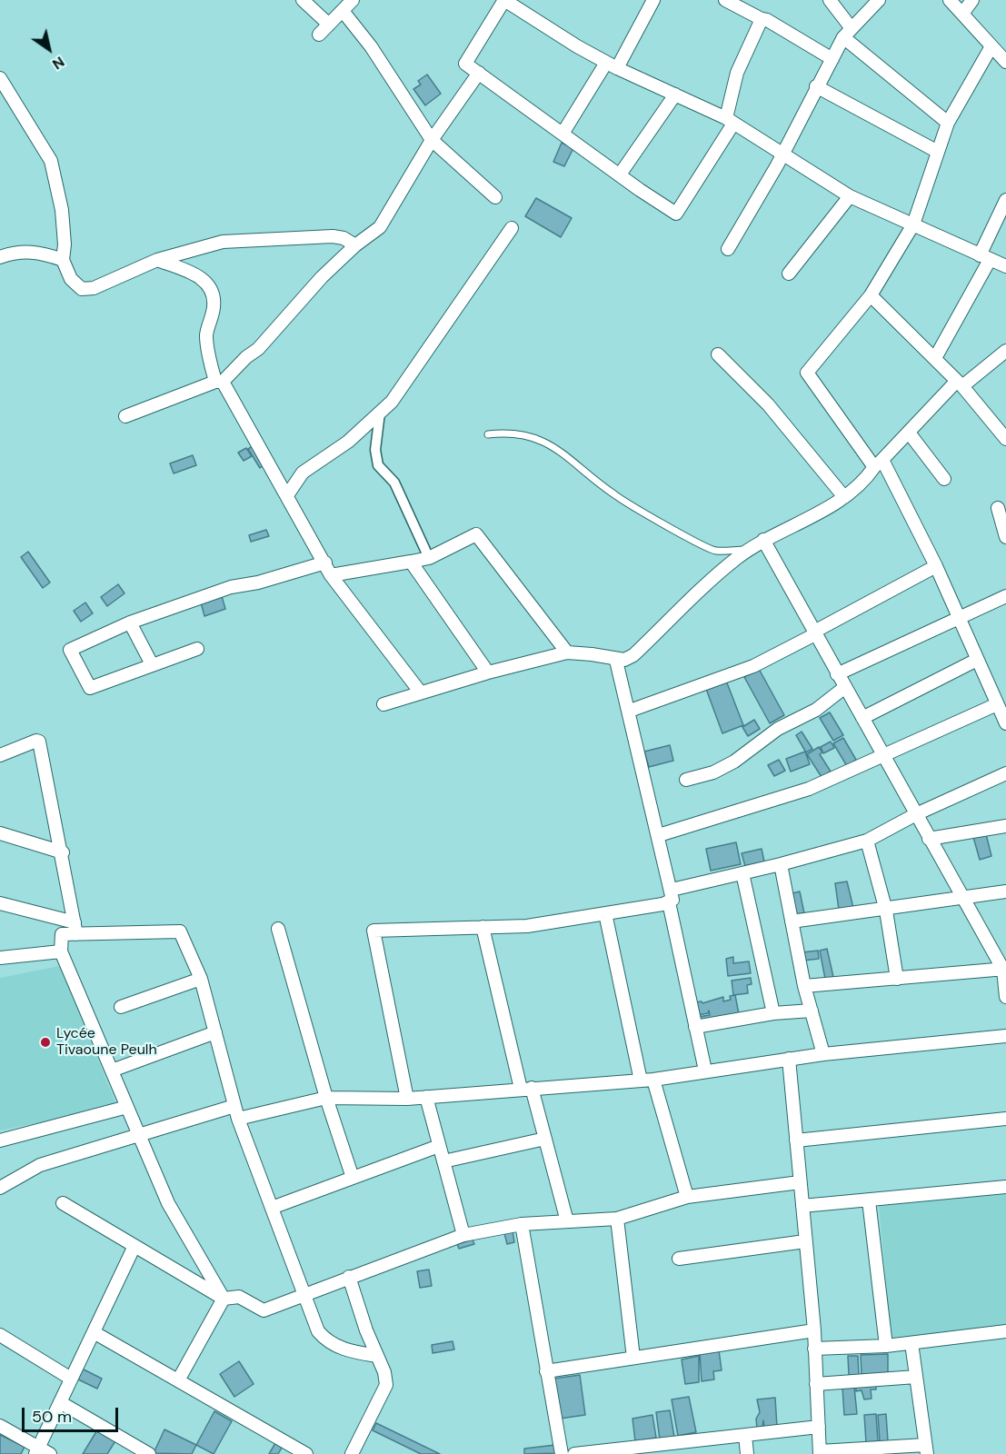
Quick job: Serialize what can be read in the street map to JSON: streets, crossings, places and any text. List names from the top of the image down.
{
  "places": ["Lycée Tivaoune Peulh"],
  "scale_bar": "50 m",
  "north": "bottom right"
}
